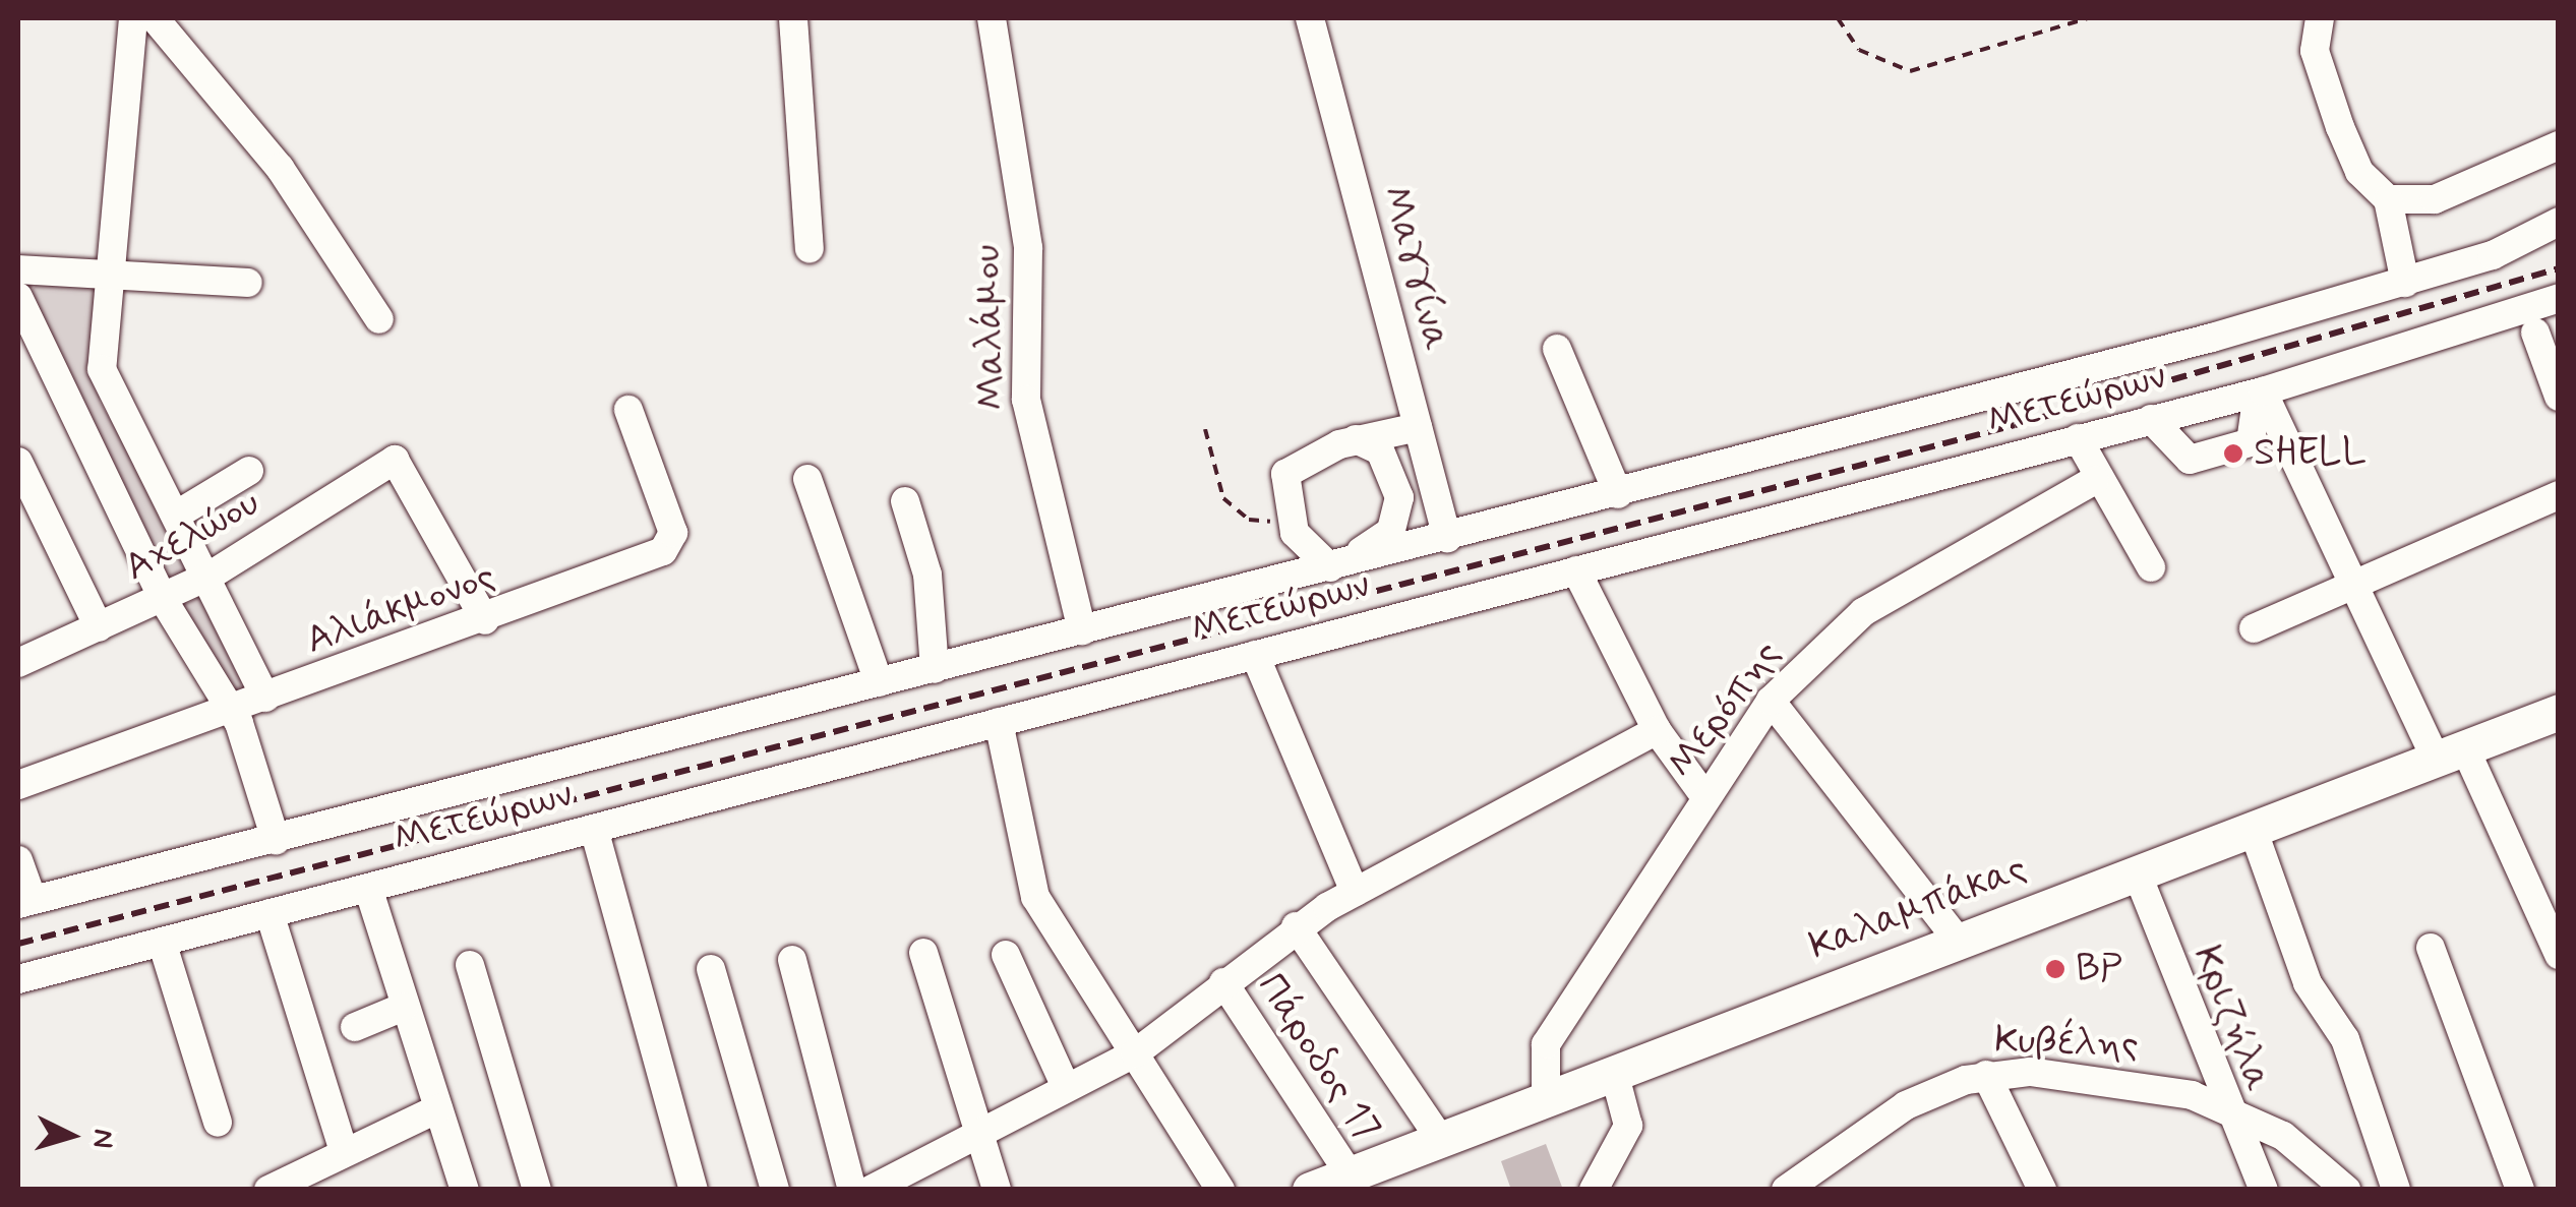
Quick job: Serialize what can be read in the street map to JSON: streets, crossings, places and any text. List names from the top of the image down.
{
  "streets": {
    "main road": ["Καλαμπάκας"],
    "street": [
      "Μαγγίνα",
      "Μαλάμου",
      "Μετεώρων",
      "Αχελώου",
      "Αλιάκμονος",
      "Μερόπης",
      "Κριζήλα",
      "Κυβέλης",
      "Πάροδος 17"
    ]
  },
  "crossings": [
    ["Αχελώου", "Αλιάκμονος"],
    ["Μερόπης", "Καλαμπάκας"],
    ["Καλαμπάκας", "Κριζήλα"],
    ["Καλαμπάκας", "Πάροδος 17"],
    ["Κριζήλα", "Κυβέλης"]
  ],
  "places": ["SHELL", "BP"],
  "north": "right"
}
